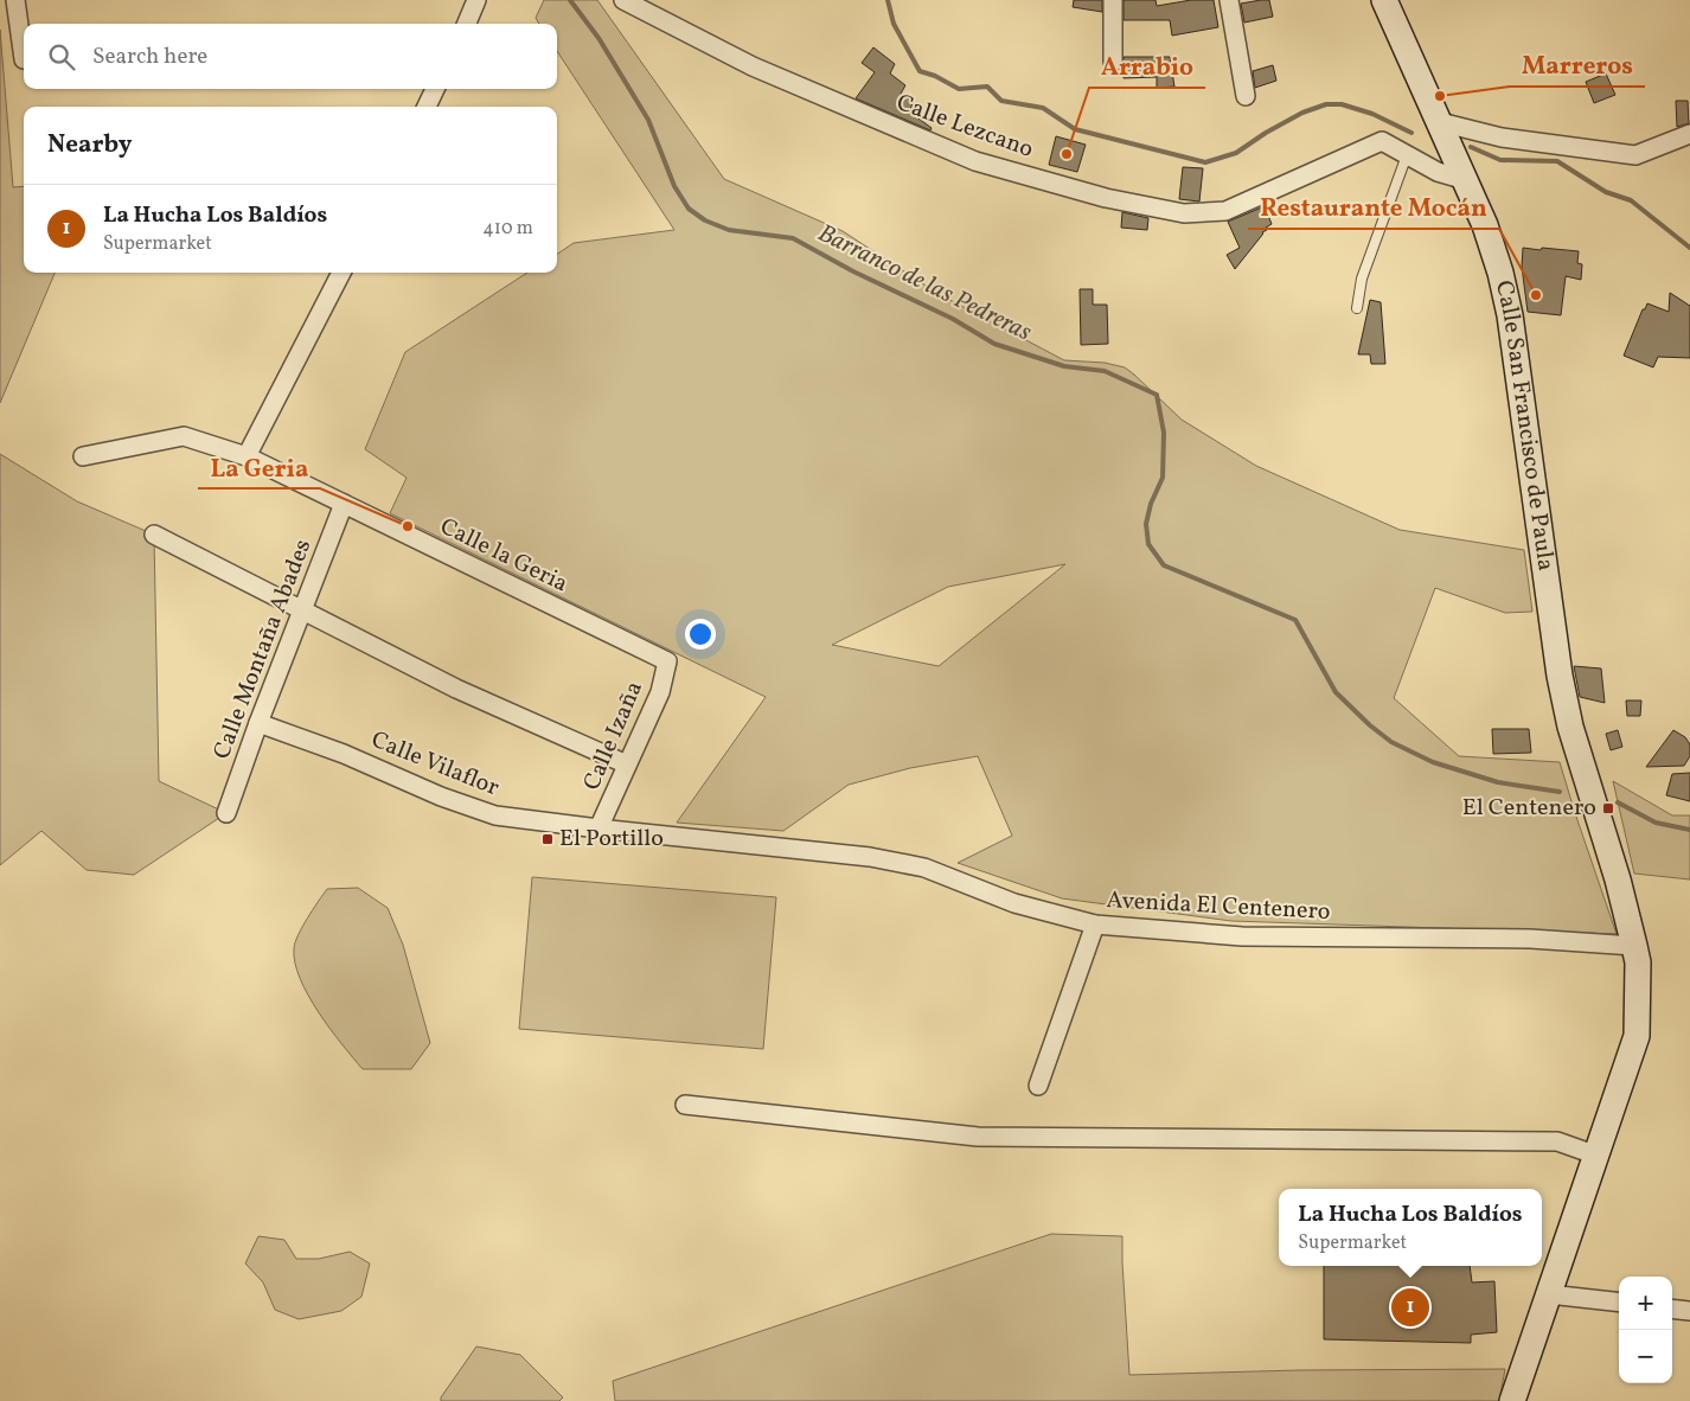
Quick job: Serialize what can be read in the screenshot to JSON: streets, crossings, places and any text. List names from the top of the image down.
{
  "streets": {
    "main road": ["Calle San Francisco de Paula"],
    "street": [
      "Calle Lezcano",
      "Calle la Geria",
      "Calle Montaña Abades",
      "Calle Izaña",
      "Calle Vilaflor",
      "Avenida El Centenero"
    ]
  },
  "crossings": [
    ["Calle Lezcano", "Calle San Francisco de Paula"],
    ["Calle San Francisco de Paula", "Avenida El Centenero"],
    ["Calle la Geria", "Calle Montaña Abades"],
    ["Calle la Geria", "Calle Izaña"],
    ["Calle Montaña Abades", "Calle Vilaflor"],
    ["Calle Izaña", "Calle Vilaflor"],
    ["Calle Izaña", "Avenida El Centenero"],
    ["Calle Vilaflor", "Avenida El Centenero"]
  ],
  "water": ["Barranco de las Pedreras"],
  "places": {
    "other": [
      "Marreros",
      "Arrabio",
      "Restaurante Mocán",
      "La Geria"
    ],
    "transit": ["El Centenero", "El Portillo"]
  },
  "page": {
    "search": "Search here",
    "heading": "Nearby",
    "list": [
      {
        "mark": "1",
        "name": "La Hucha Los Baldíos",
        "note": "Supermarket",
        "value": "410 m"
      }
    ],
    "popup": ["La Hucha Los Baldíos", "Supermarket"],
    "map_buttons": ["+", "−"],
    "pins": "1"
  }
}
